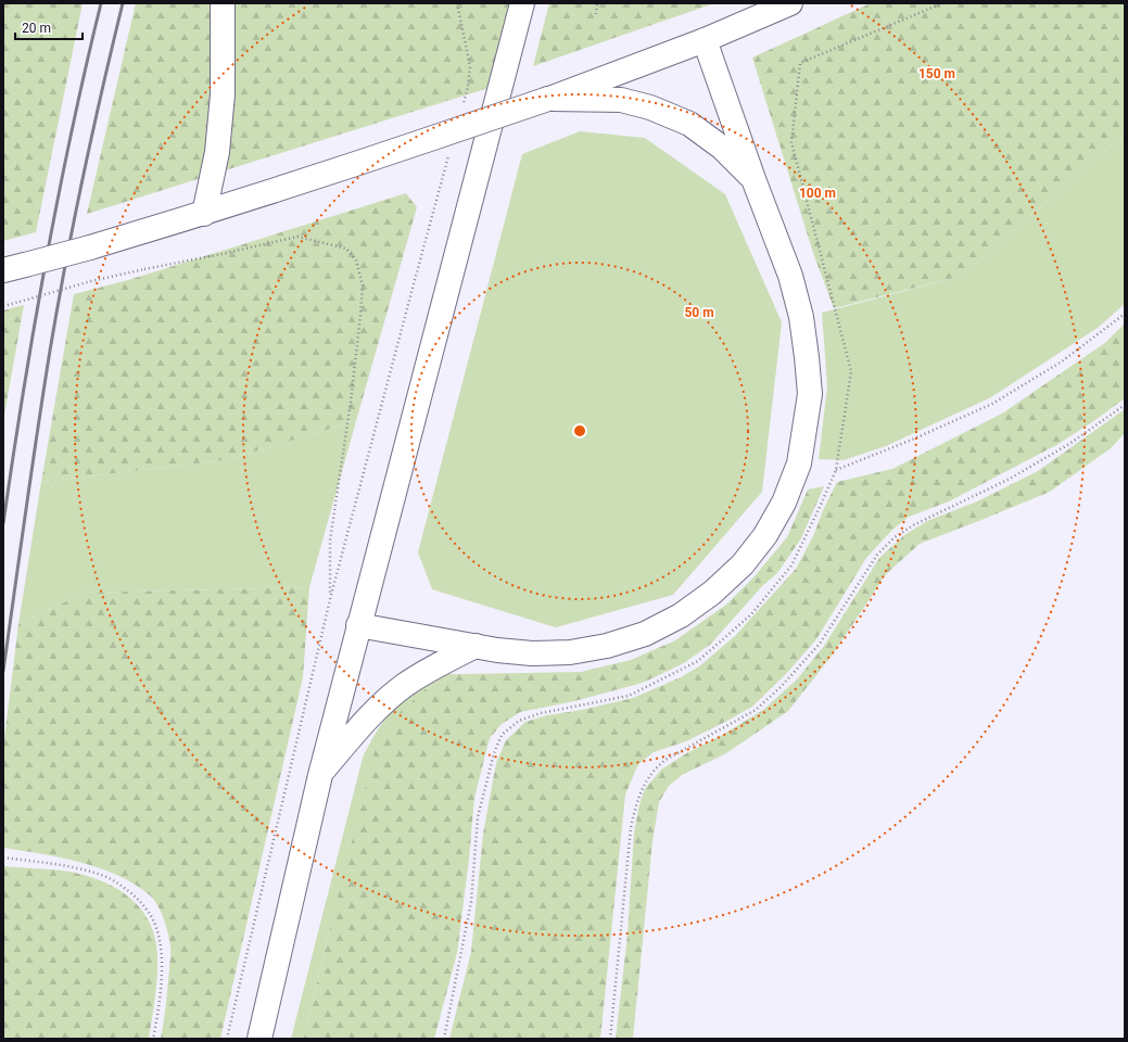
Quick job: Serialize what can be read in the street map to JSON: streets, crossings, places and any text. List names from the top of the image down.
{
  "scale_bar": "20 m",
  "rings": ["150 m", "100 m", "50 m"]
}
